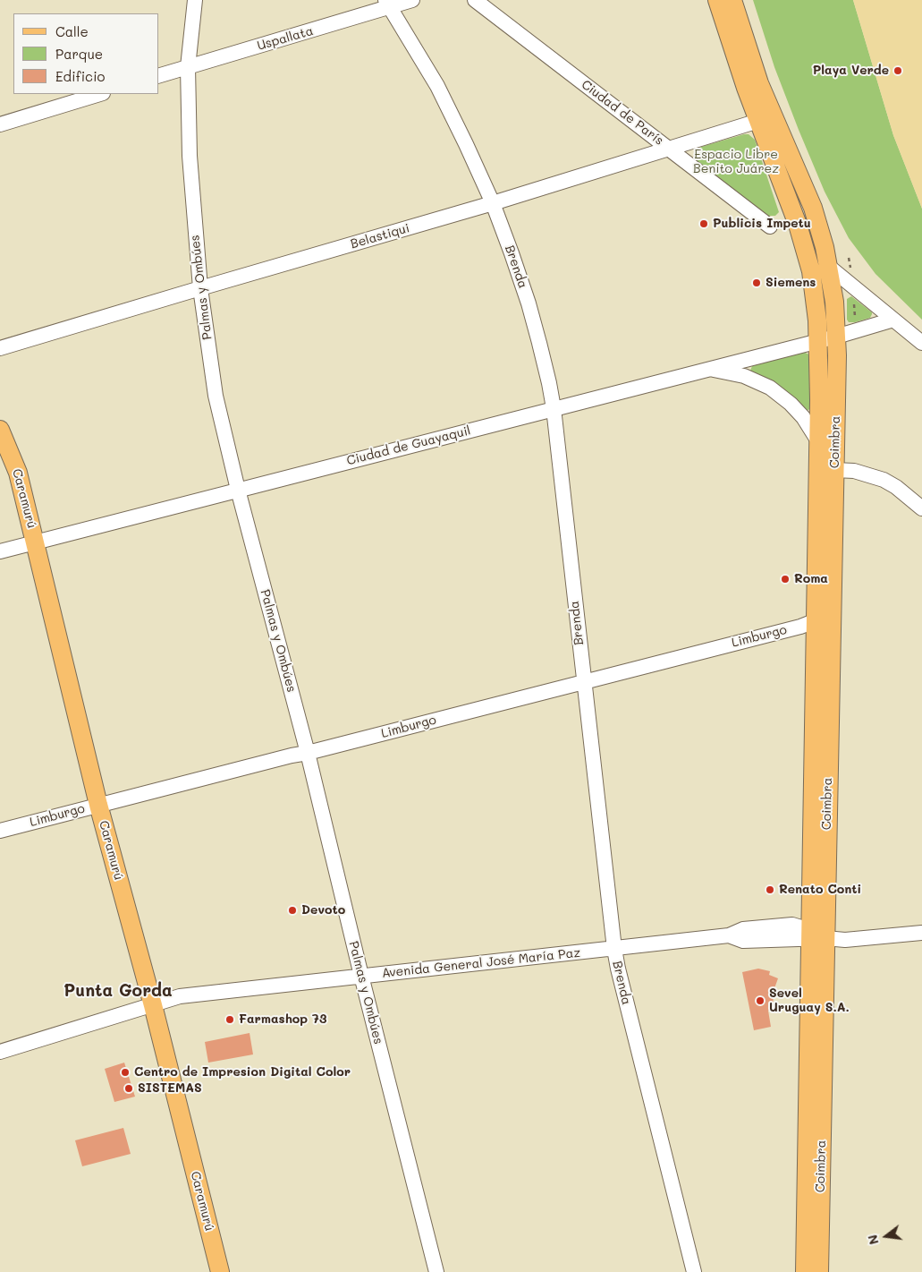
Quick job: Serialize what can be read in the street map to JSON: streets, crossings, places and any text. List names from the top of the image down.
{
  "streets": {
    "main road": ["Coimbra", "Caramurú"],
    "street": [
      "Uspallata",
      "Ciudad de París",
      "Belastiqui",
      "Brenda",
      "Palmas y Ombúes",
      "Ciudad de Guayaquil",
      "Limburgo",
      "Avenida General José María Paz"
    ]
  },
  "crossings": [
    ["Uspallata", "Brenda"],
    ["Uspallata", "Palmas y Ombúes"],
    ["Ciudad de París", "Belastiqui"],
    ["Belastiqui", "Brenda"],
    ["Belastiqui", "Palmas y Ombúes"],
    ["Belastiqui", "Coimbra"],
    ["Brenda", "Ciudad de Guayaquil"],
    ["Brenda", "Limburgo"],
    ["Brenda", "Avenida General José María Paz"],
    ["Palmas y Ombúes", "Ciudad de Guayaquil"],
    ["Palmas y Ombúes", "Limburgo"],
    ["Palmas y Ombúes", "Avenida General José María Paz"],
    ["Coimbra", "Ciudad de Guayaquil"],
    ["Coimbra", "Limburgo"],
    ["Coimbra", "Avenida General José María Paz"],
    ["Ciudad de Guayaquil", "Caramurú"],
    ["Caramurú", "Limburgo"],
    ["Caramurú", "Avenida General José María Paz"]
  ],
  "districts": ["Punta Gorda"],
  "parks": ["Espacio Libre Benito Juárez"],
  "places": [
    "Playa Verde",
    "Publicis Impetu",
    "Siemens",
    "Roma",
    "Renato Conti",
    "Devoto",
    "Sevel Uruguay S.A.",
    "Farmashop 73",
    "Centro de Impresion Digital Color",
    "SISTEMAS"
  ],
  "legend": ["Calle", "Parque", "Edificio"],
  "north": "left"
}
